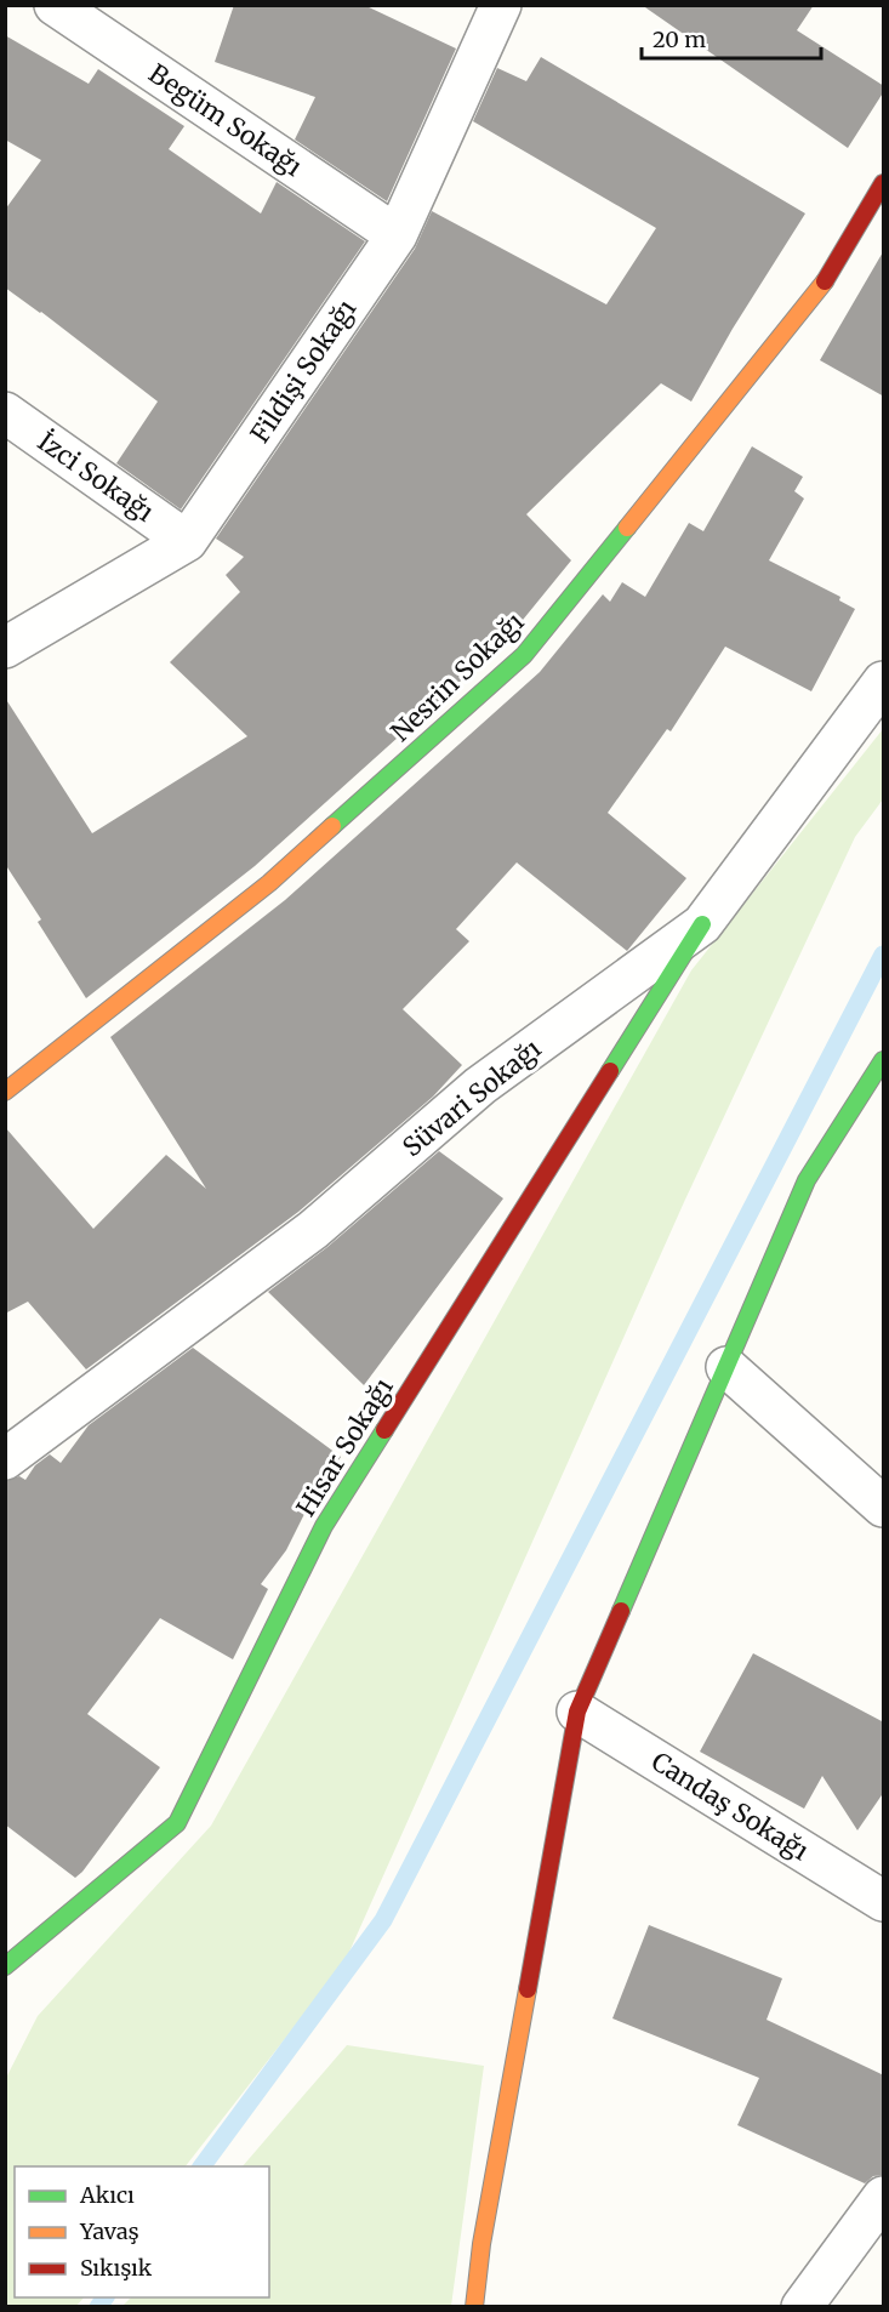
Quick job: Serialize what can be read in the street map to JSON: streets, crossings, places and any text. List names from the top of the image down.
{
  "streets": {
    "street": [
      "Begüm Sokağı",
      "Fildişi Sokağı",
      "İzci Sokağı",
      "Nesrin Sokağı",
      "Süvari Sokağı",
      "Hisar Sokağı",
      "Candaş Sokağı"
    ]
  },
  "crossings": [
    ["Begüm Sokağı", "Fildişi Sokağı"],
    ["Fildişi Sokağı", "İzci Sokağı"],
    ["Süvari Sokağı", "Hisar Sokağı"]
  ],
  "legend": ["Akıcı", "Yavaş", "Sıkışık"],
  "scale_bar": "20 m"
}
